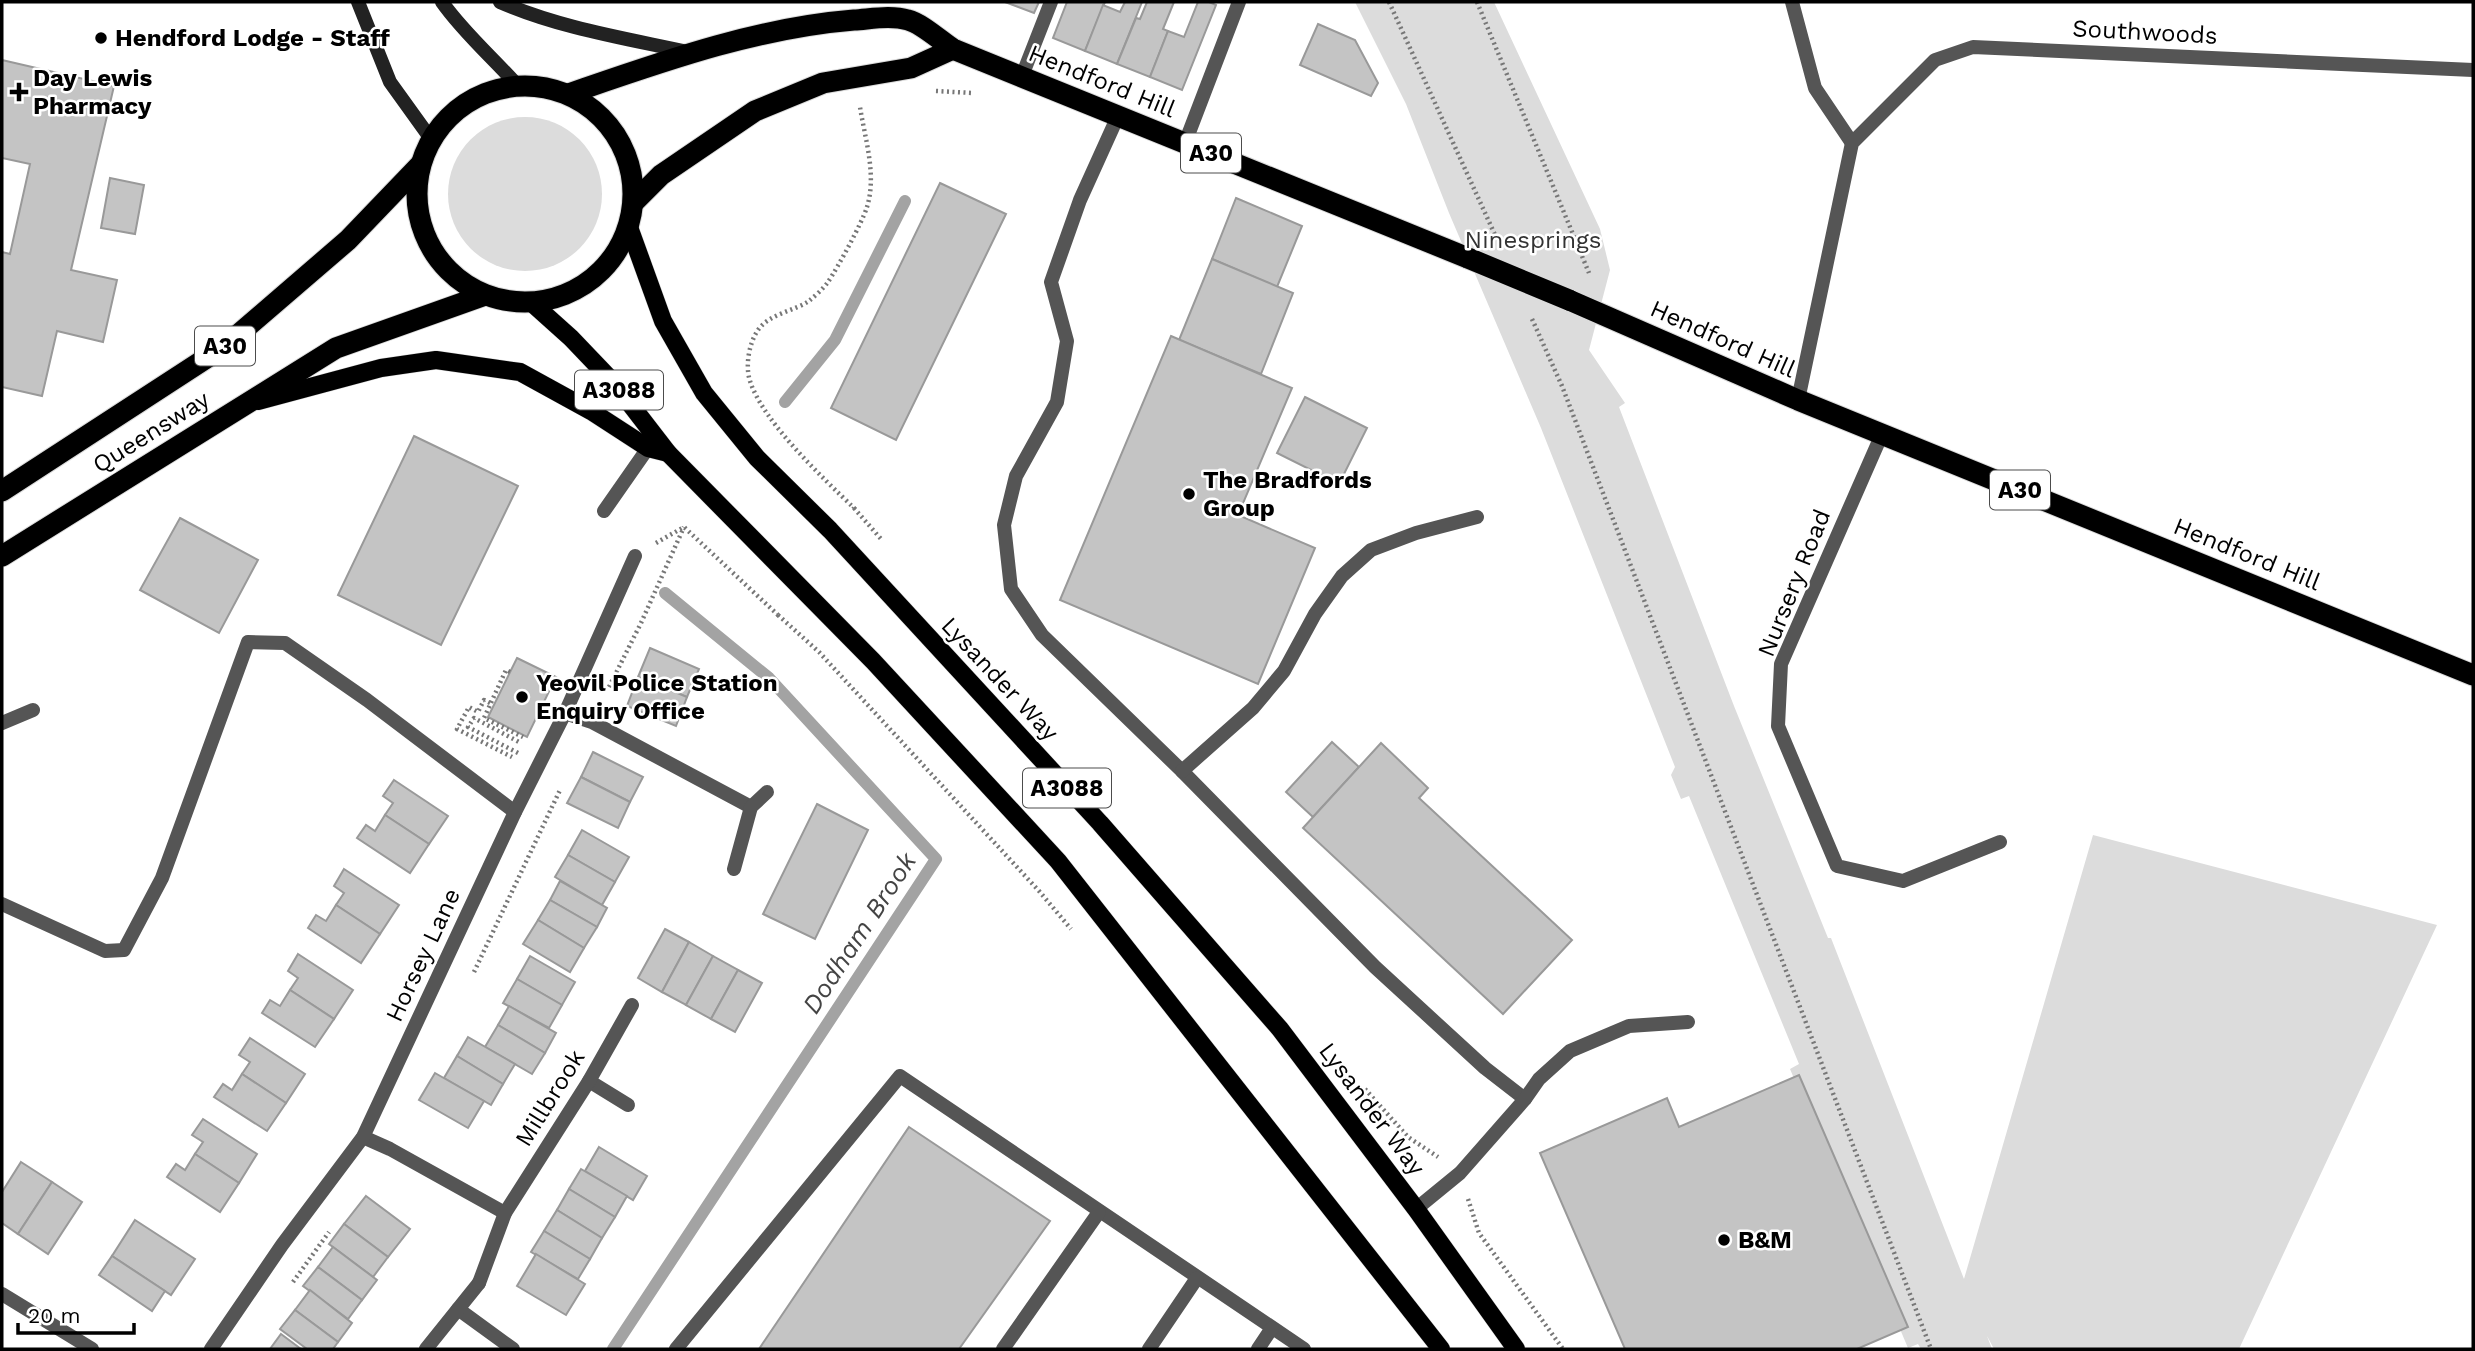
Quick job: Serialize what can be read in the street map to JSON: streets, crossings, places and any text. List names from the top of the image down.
{
  "streets": {
    "highway": ["Hendford Hill", "A30", "Queensway"],
    "main road": ["A3088", "Lysander Way"],
    "street": [
      "Southwoods",
      "Nursery Road",
      "Horsey Lane",
      "Millbrook"
    ]
  },
  "crossings": [
    ["Hendford Hill", "A3088"],
    ["Hendford Hill", "Queensway"],
    ["Hendford Hill", "Nursery Road"],
    ["Hendford Hill", "Lysander Way"],
    ["A3088", "Queensway"],
    ["A3088", "Lysander Way"],
    ["Queensway", "Lysander Way"]
  ],
  "water": ["Dodham Brook"],
  "parks": ["Ninesprings"],
  "places": {
    "other": [
      "Hendford Lodge - Staff",
      "The Bradfords Group",
      "Yeovil Police Station Enquiry Office",
      "B&M"
    ],
    "health": ["Day Lewis Pharmacy"]
  },
  "scale_bar": "20 m"
}
